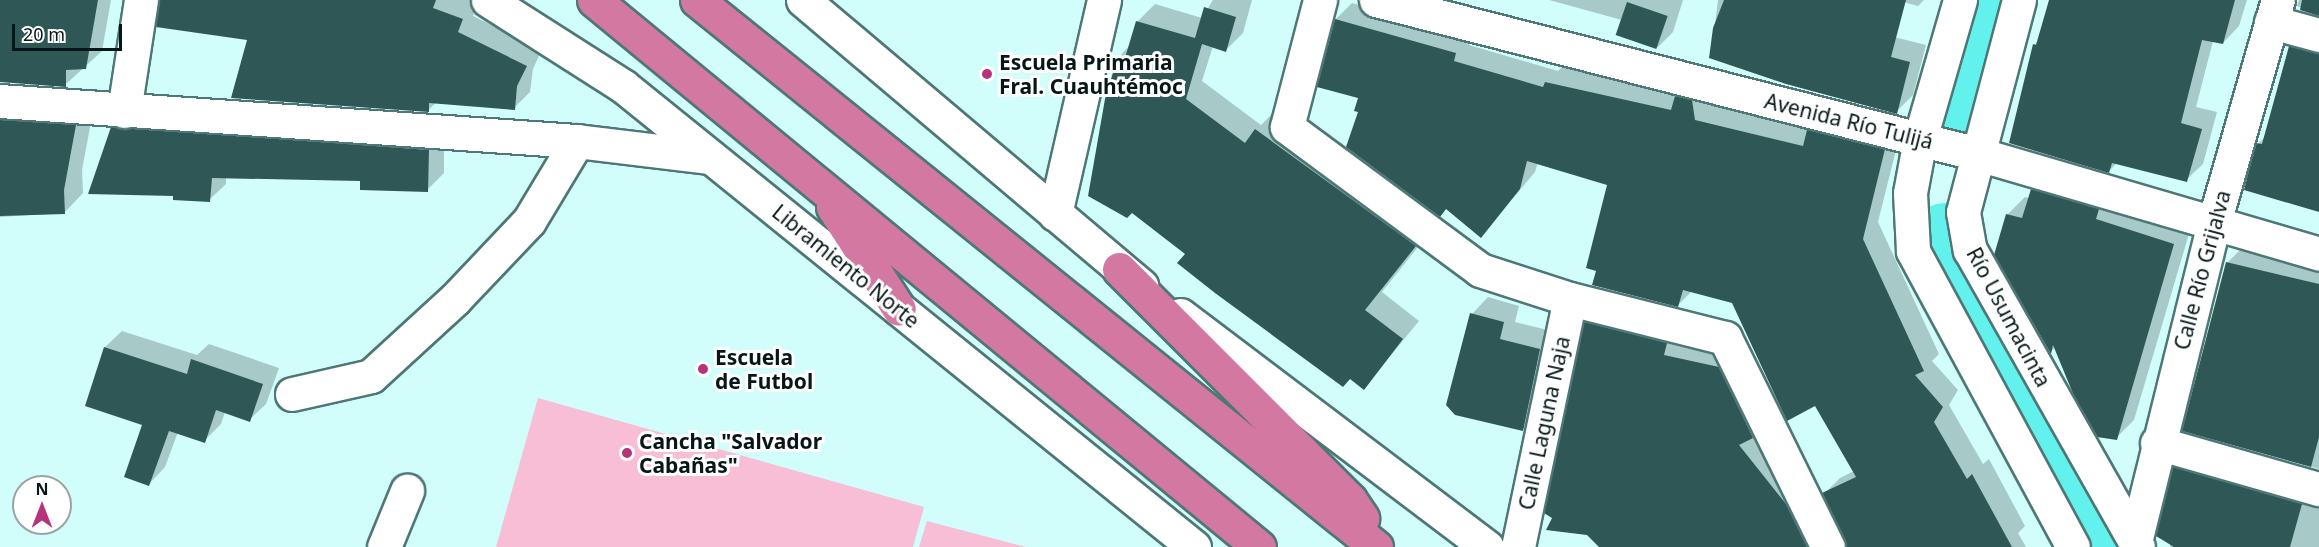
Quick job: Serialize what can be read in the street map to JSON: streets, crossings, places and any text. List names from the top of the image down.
{
  "streets": {
    "street": [
      "Avenida Río Tulijá",
      "Libramiento Norte",
      "Calle Río Grijalva",
      "Río Usumacinta",
      "Calle Laguna Naja"
    ]
  },
  "crossings": [
    ["Avenida Río Tulijá", "Calle Río Grijalva"],
    ["Avenida Río Tulijá", "Río Usumacinta"],
    ["Calle Río Grijalva", "Río Usumacinta"]
  ],
  "places": ["Escuela Primaria Fral. Cuauhtémoc", "Escuela de Futbol", "Cancha \"Salvador Cabañas\""],
  "scale_bar": "20 m",
  "north": "top"
}
